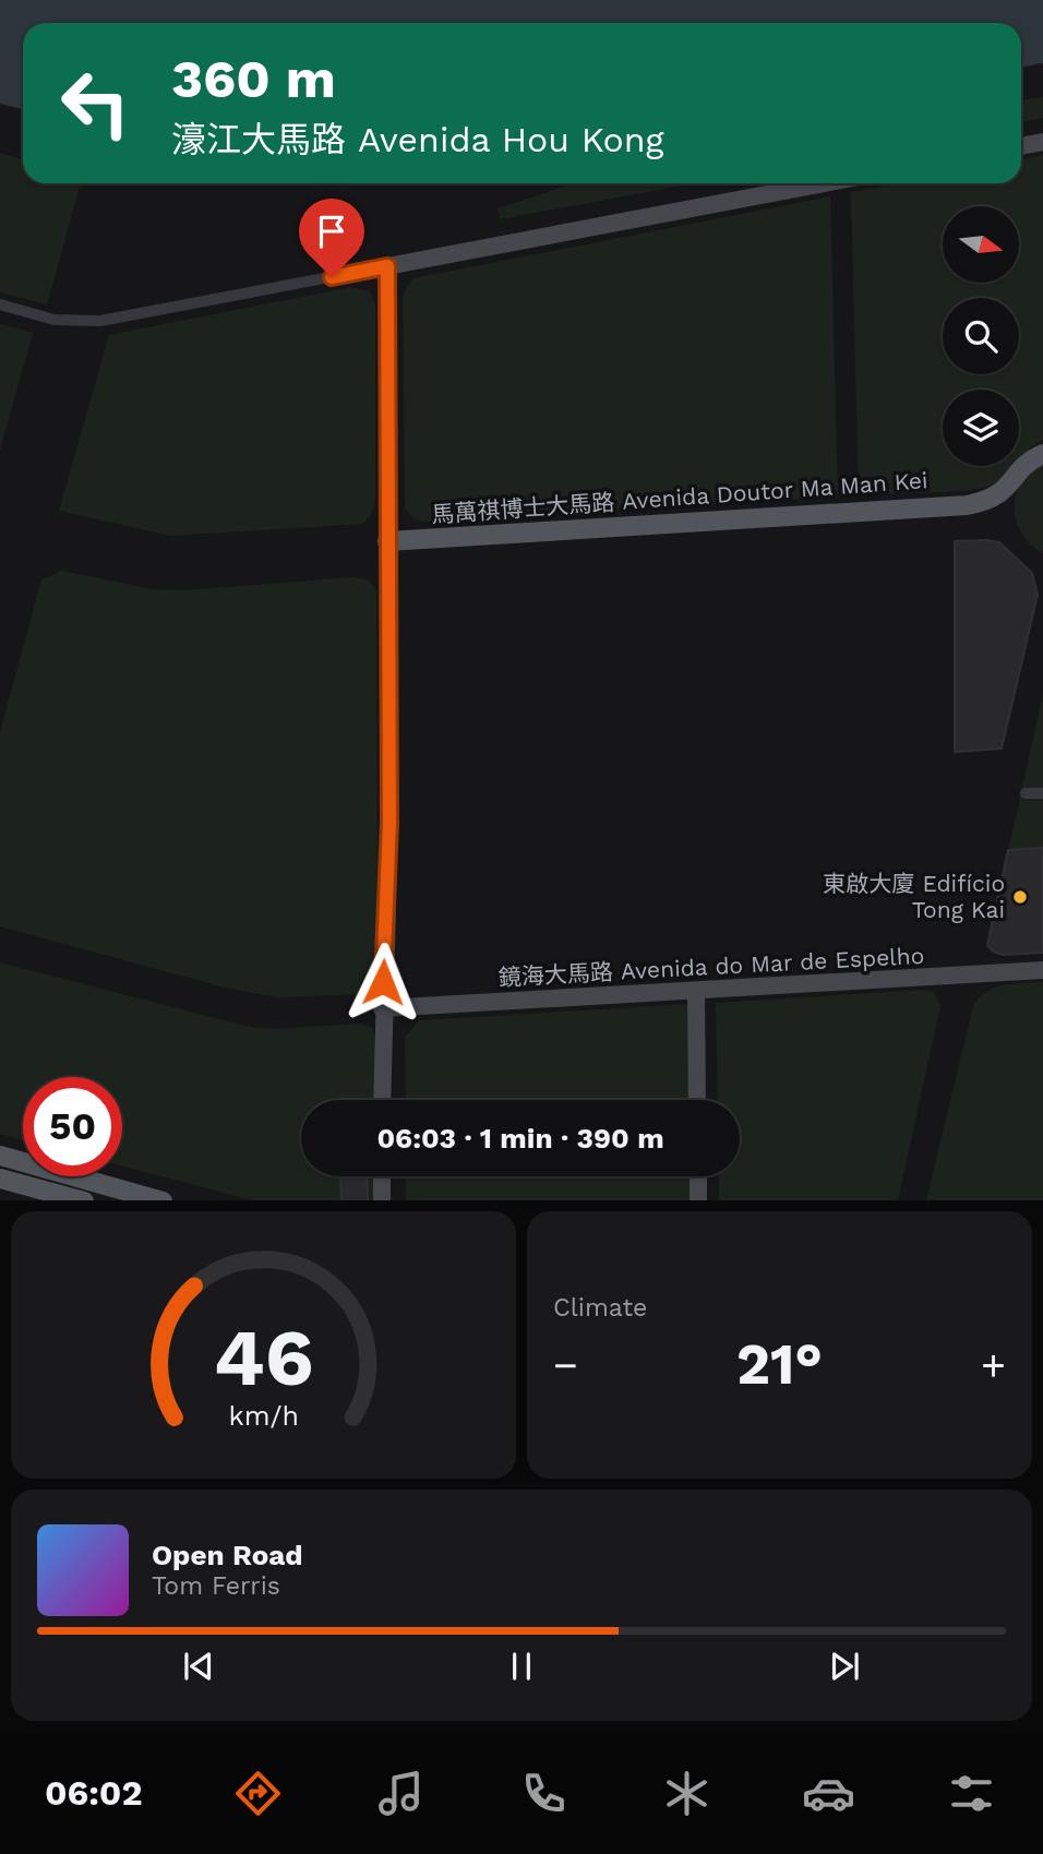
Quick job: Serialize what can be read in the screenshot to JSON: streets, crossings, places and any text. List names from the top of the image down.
{
  "streets": {
    "main road": ["馬萬祺博士大馬路 Avenida Doutor Ma Man Kei", "鏡海大馬路 Avenida do Mar de Espelho"]
  },
  "places": ["東啟大廈 Edifício Tong Kai"],
  "north": "right",
  "page": {
    "turn": ["360 m", "濠江大馬路 Avenida Hou Kong"],
    "limit": "50",
    "trip": "06:03 · 1 min · 390 m",
    "tile": "Climate",
    "heat": ["−", "21°", "+"],
    "song": ["Open Road", "Tom Ferris"],
    "tabs": "06:02",
    "gauge": ["46", "km/h"]
  }
}
